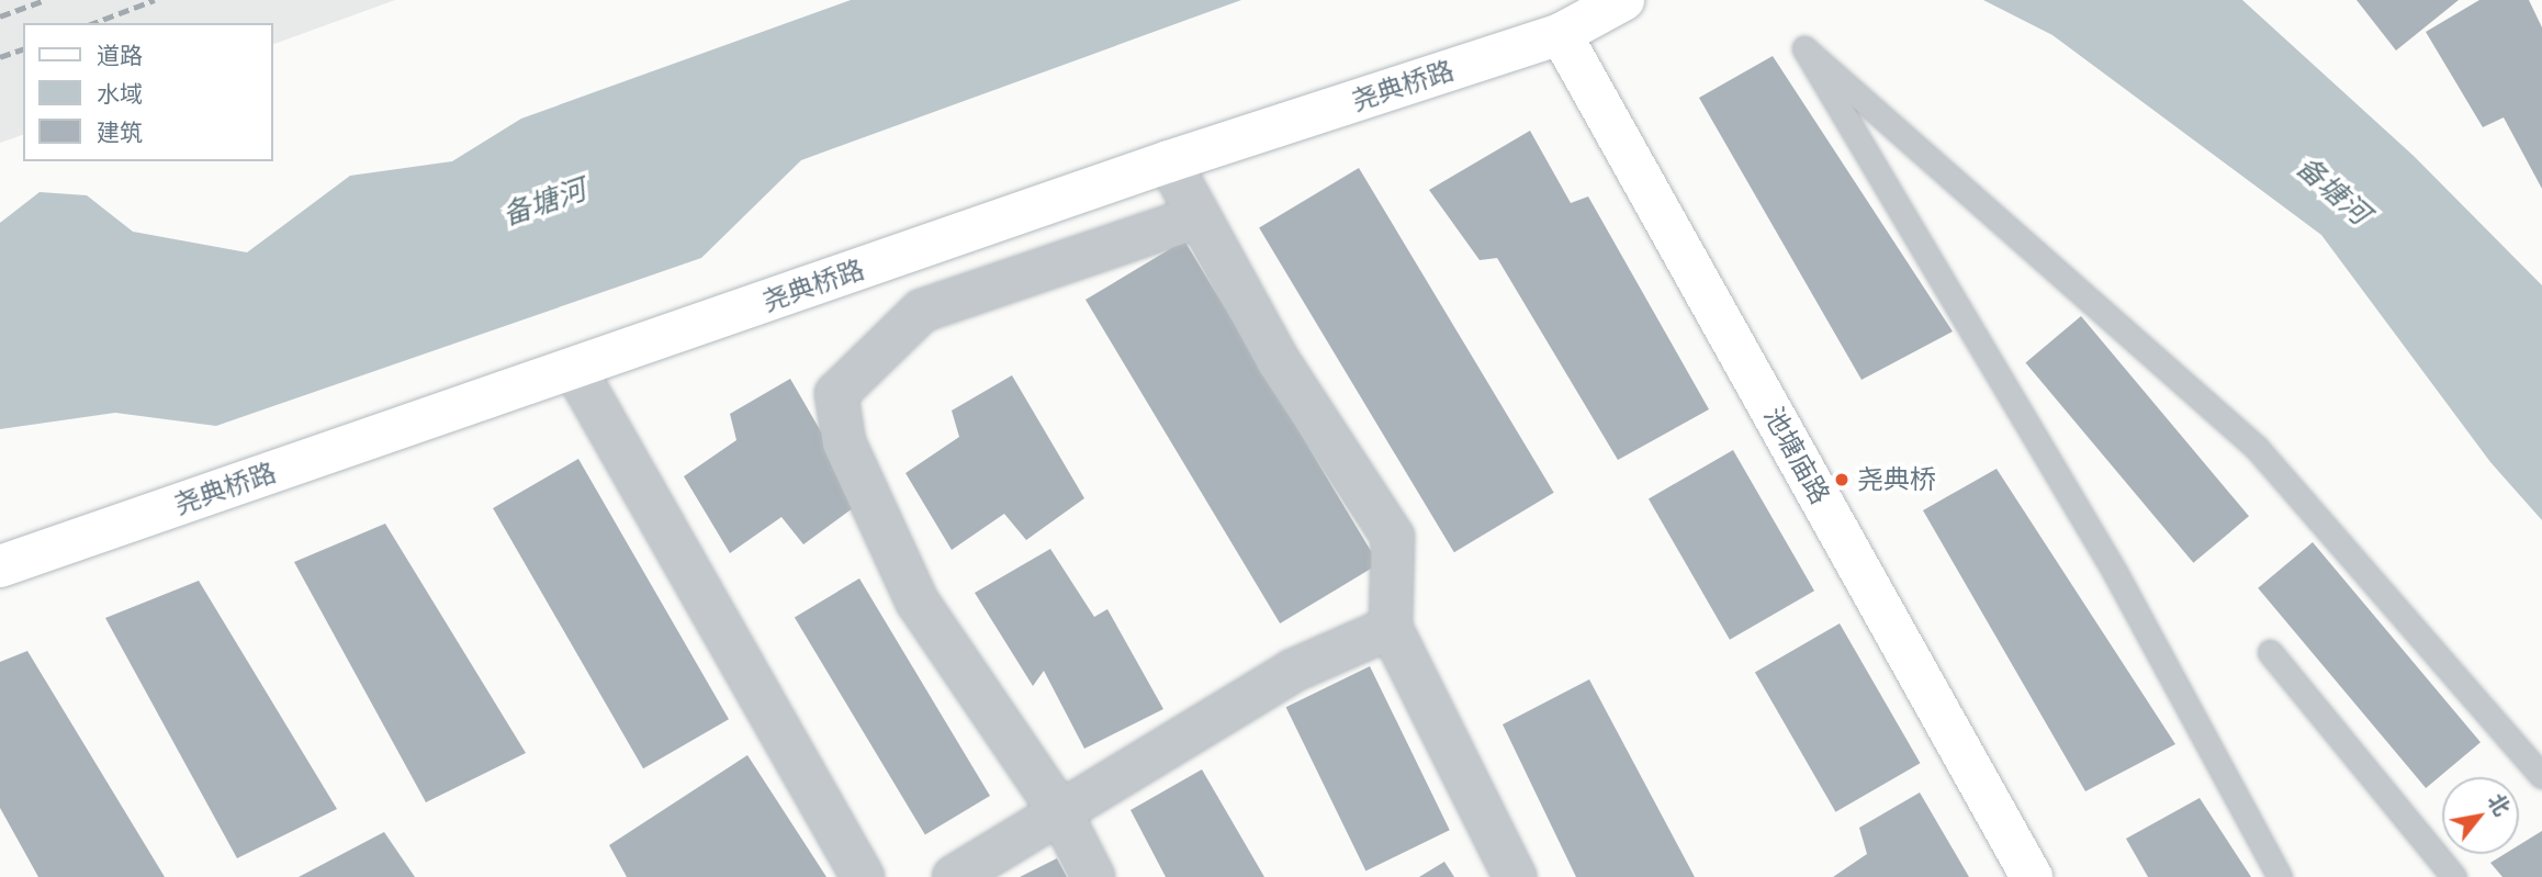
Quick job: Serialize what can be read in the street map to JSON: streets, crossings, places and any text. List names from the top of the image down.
{
  "streets": {
    "street": ["尧典桥路", "池塘庙路"]
  },
  "crossings": [
    ["尧典桥路", "池塘庙路"]
  ],
  "water": ["备塘河"],
  "places": ["尧典桥"],
  "legend": ["道路", "水域", "建筑"],
  "north": "top right"
}
